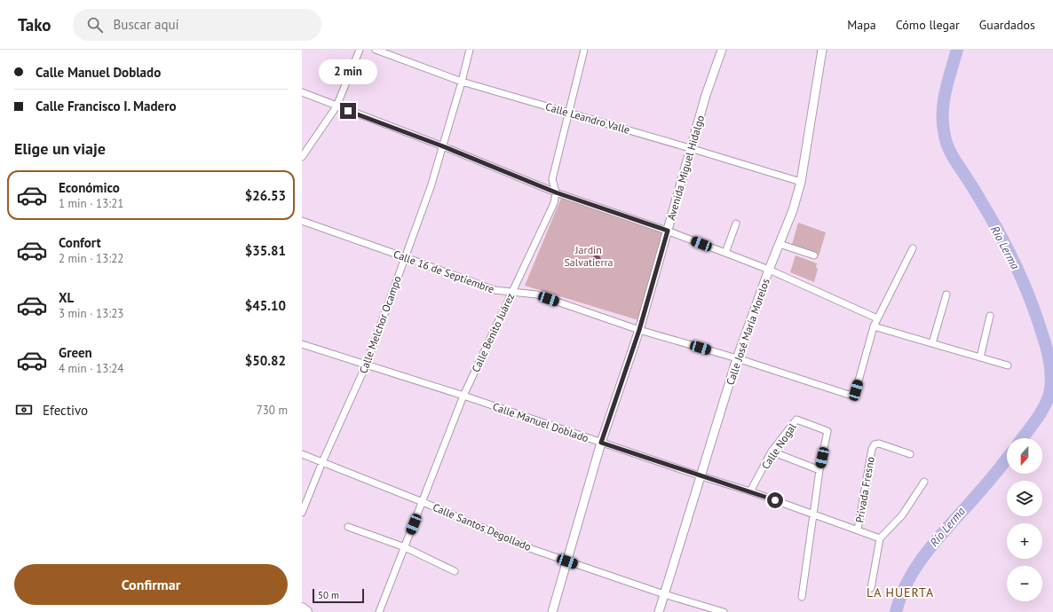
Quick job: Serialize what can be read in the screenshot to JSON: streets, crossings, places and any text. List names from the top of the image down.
{
  "streets": {
    "street": [
      "Calle Leandro Valle",
      "Avenida Miguel Hidalgo",
      "Calle 16 de Septiembre",
      "Calle Melchor Ocampo",
      "Calle José María Morelos",
      "Calle Benito Juárez",
      "Calle Manuel Doblado",
      "Calle Nogal",
      "Privada Fresno",
      "Calle Santos Degollado"
    ]
  },
  "crossings": [
    ["Calle Leandro Valle", "Avenida Miguel Hidalgo"],
    ["Calle Leandro Valle", "Calle Melchor Ocampo"],
    ["Calle Leandro Valle", "Calle José María Morelos"],
    ["Calle Leandro Valle", "Calle Benito Juárez"],
    ["Avenida Miguel Hidalgo", "Calle 16 de Septiembre"],
    ["Avenida Miguel Hidalgo", "Calle Manuel Doblado"],
    ["Avenida Miguel Hidalgo", "Calle Santos Degollado"],
    ["Calle 16 de Septiembre", "Calle Melchor Ocampo"],
    ["Calle 16 de Septiembre", "Calle José María Morelos"],
    ["Calle 16 de Septiembre", "Calle Benito Juárez"],
    ["Calle Melchor Ocampo", "Calle Manuel Doblado"],
    ["Calle Melchor Ocampo", "Calle Santos Degollado"],
    ["Calle José María Morelos", "Calle Manuel Doblado"],
    ["Calle José María Morelos", "Calle Santos Degollado"],
    ["Calle Benito Juárez", "Calle Manuel Doblado"],
    ["Calle Benito Juárez", "Calle Santos Degollado"],
    ["Calle Manuel Doblado", "Calle Nogal"],
    ["Calle Manuel Doblado", "Privada Fresno"]
  ],
  "districts": ["LA HUERTA"],
  "water": ["Río Lerma"],
  "parks": ["Jardin Salvatierra"],
  "scale_bar": "50 m",
  "north": "bottom",
  "page": {
    "header": "Tako",
    "search": "Buscar aquí",
    "nav": ["Mapa", "Cómo llegar", "Guardados"],
    "banner": ["Calle Manuel Doblado", "Calle Francisco I. Madero"],
    "bubble": "2 min",
    "heading": "Elige un viaje",
    "list": [
      {
        "name": "Económico",
        "note": "1 min · 13:21",
        "value": "$26.53"
      },
      {
        "name": "Confort",
        "note": "2 min · 13:22",
        "value": "$35.81"
      },
      {
        "name": "XL",
        "note": "3 min · 13:23",
        "value": "$45.10"
      },
      {
        "name": "Green",
        "note": "4 min · 13:24",
        "value": "$50.82"
      }
    ],
    "pay": ["Efectivo", "730 m"],
    "map_buttons": ["+", "−"],
    "buttons": "Confirmar",
    "scale": "50 m"
  }
}
